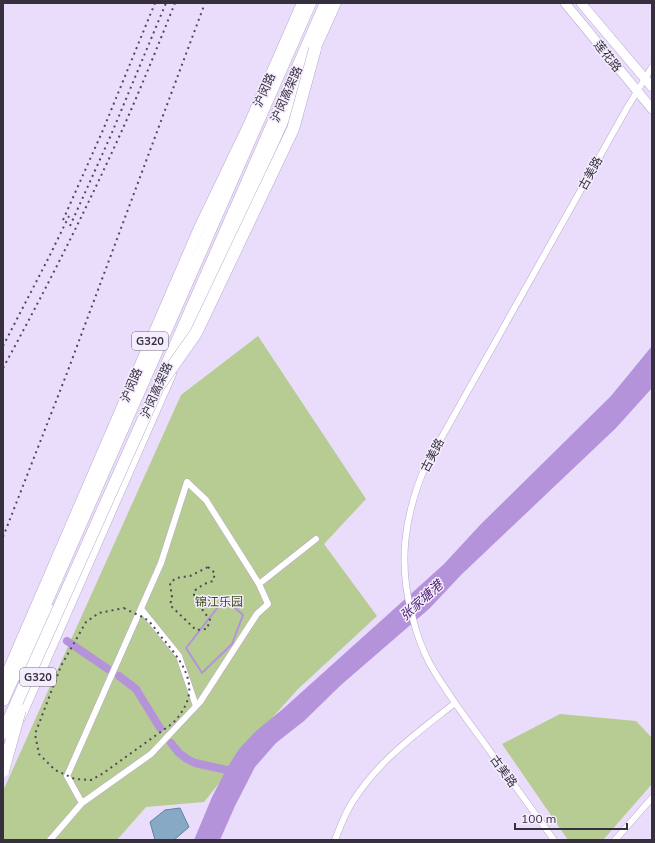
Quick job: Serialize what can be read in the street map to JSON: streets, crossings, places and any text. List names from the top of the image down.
{
  "streets": {
    "highway": ["沪闵高架路"],
    "main road": ["莲花路", "沪闵路", "G320"],
    "street": ["古美路"]
  },
  "crossings": [
    ["莲花路", "古美路"]
  ],
  "water": ["张家塘港"],
  "parks": ["锦江乐园"],
  "scale_bar": "100 m"
}
